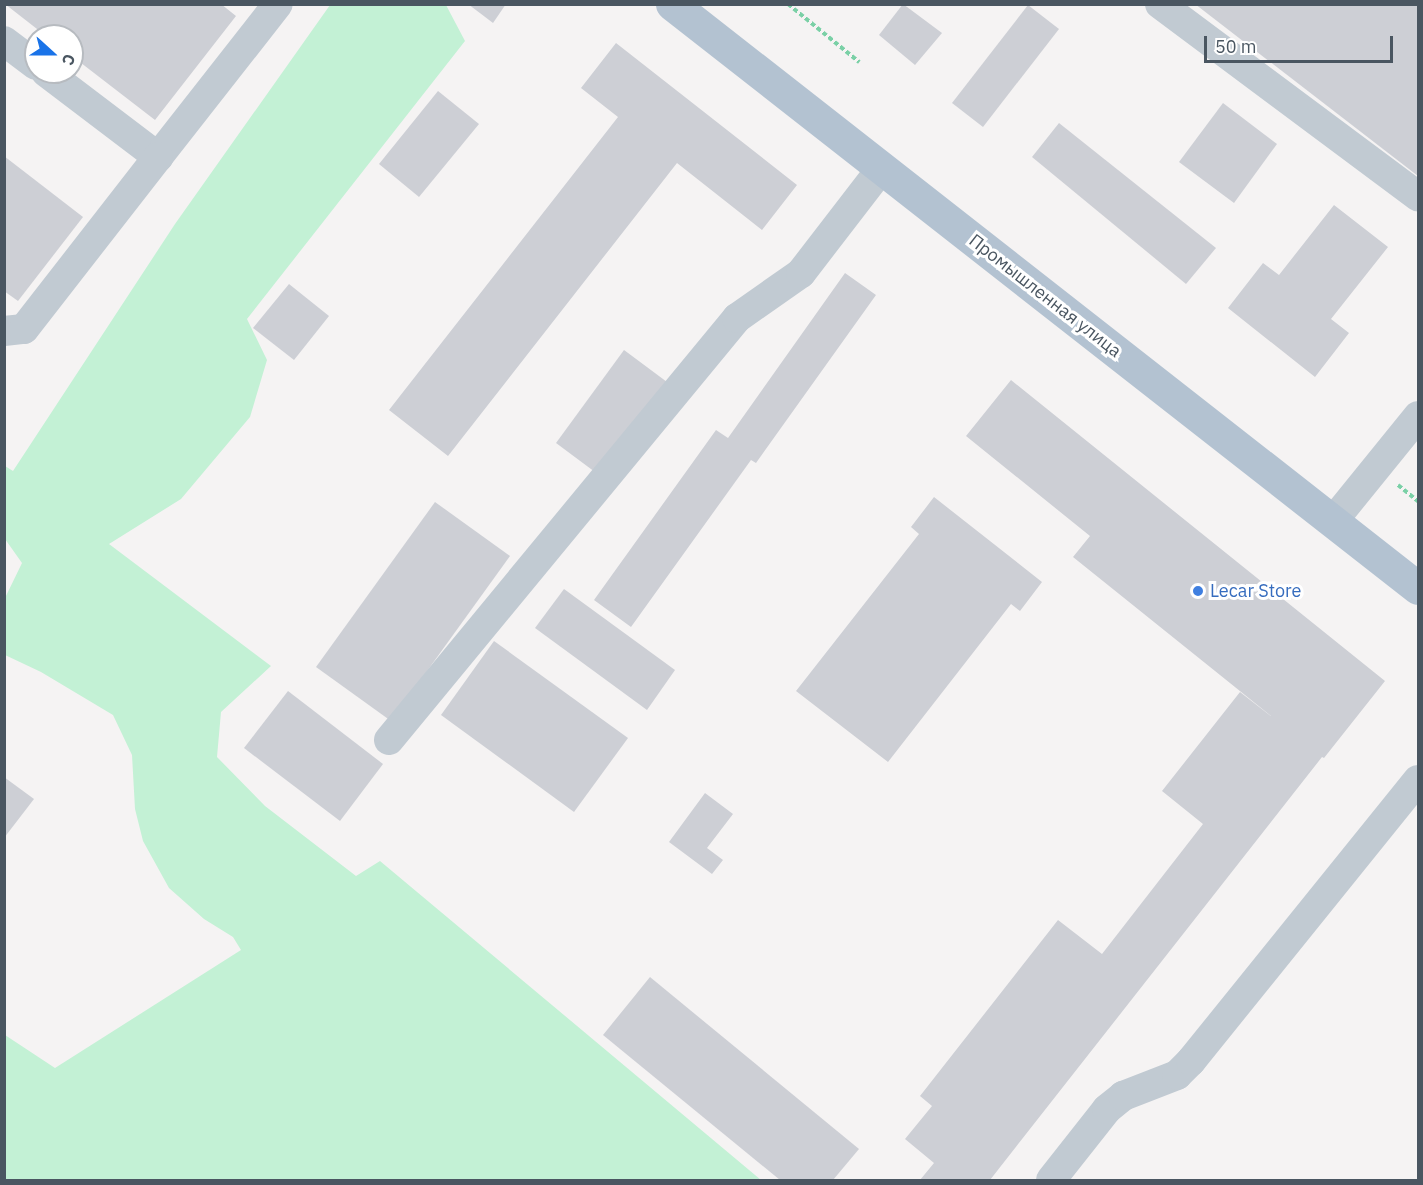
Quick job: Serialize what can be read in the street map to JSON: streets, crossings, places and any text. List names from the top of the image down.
{
  "streets": {
    "main road": ["Промышленная улица"]
  },
  "places": ["Lecar Store"],
  "scale_bar": "50 m",
  "north": "right"
}
